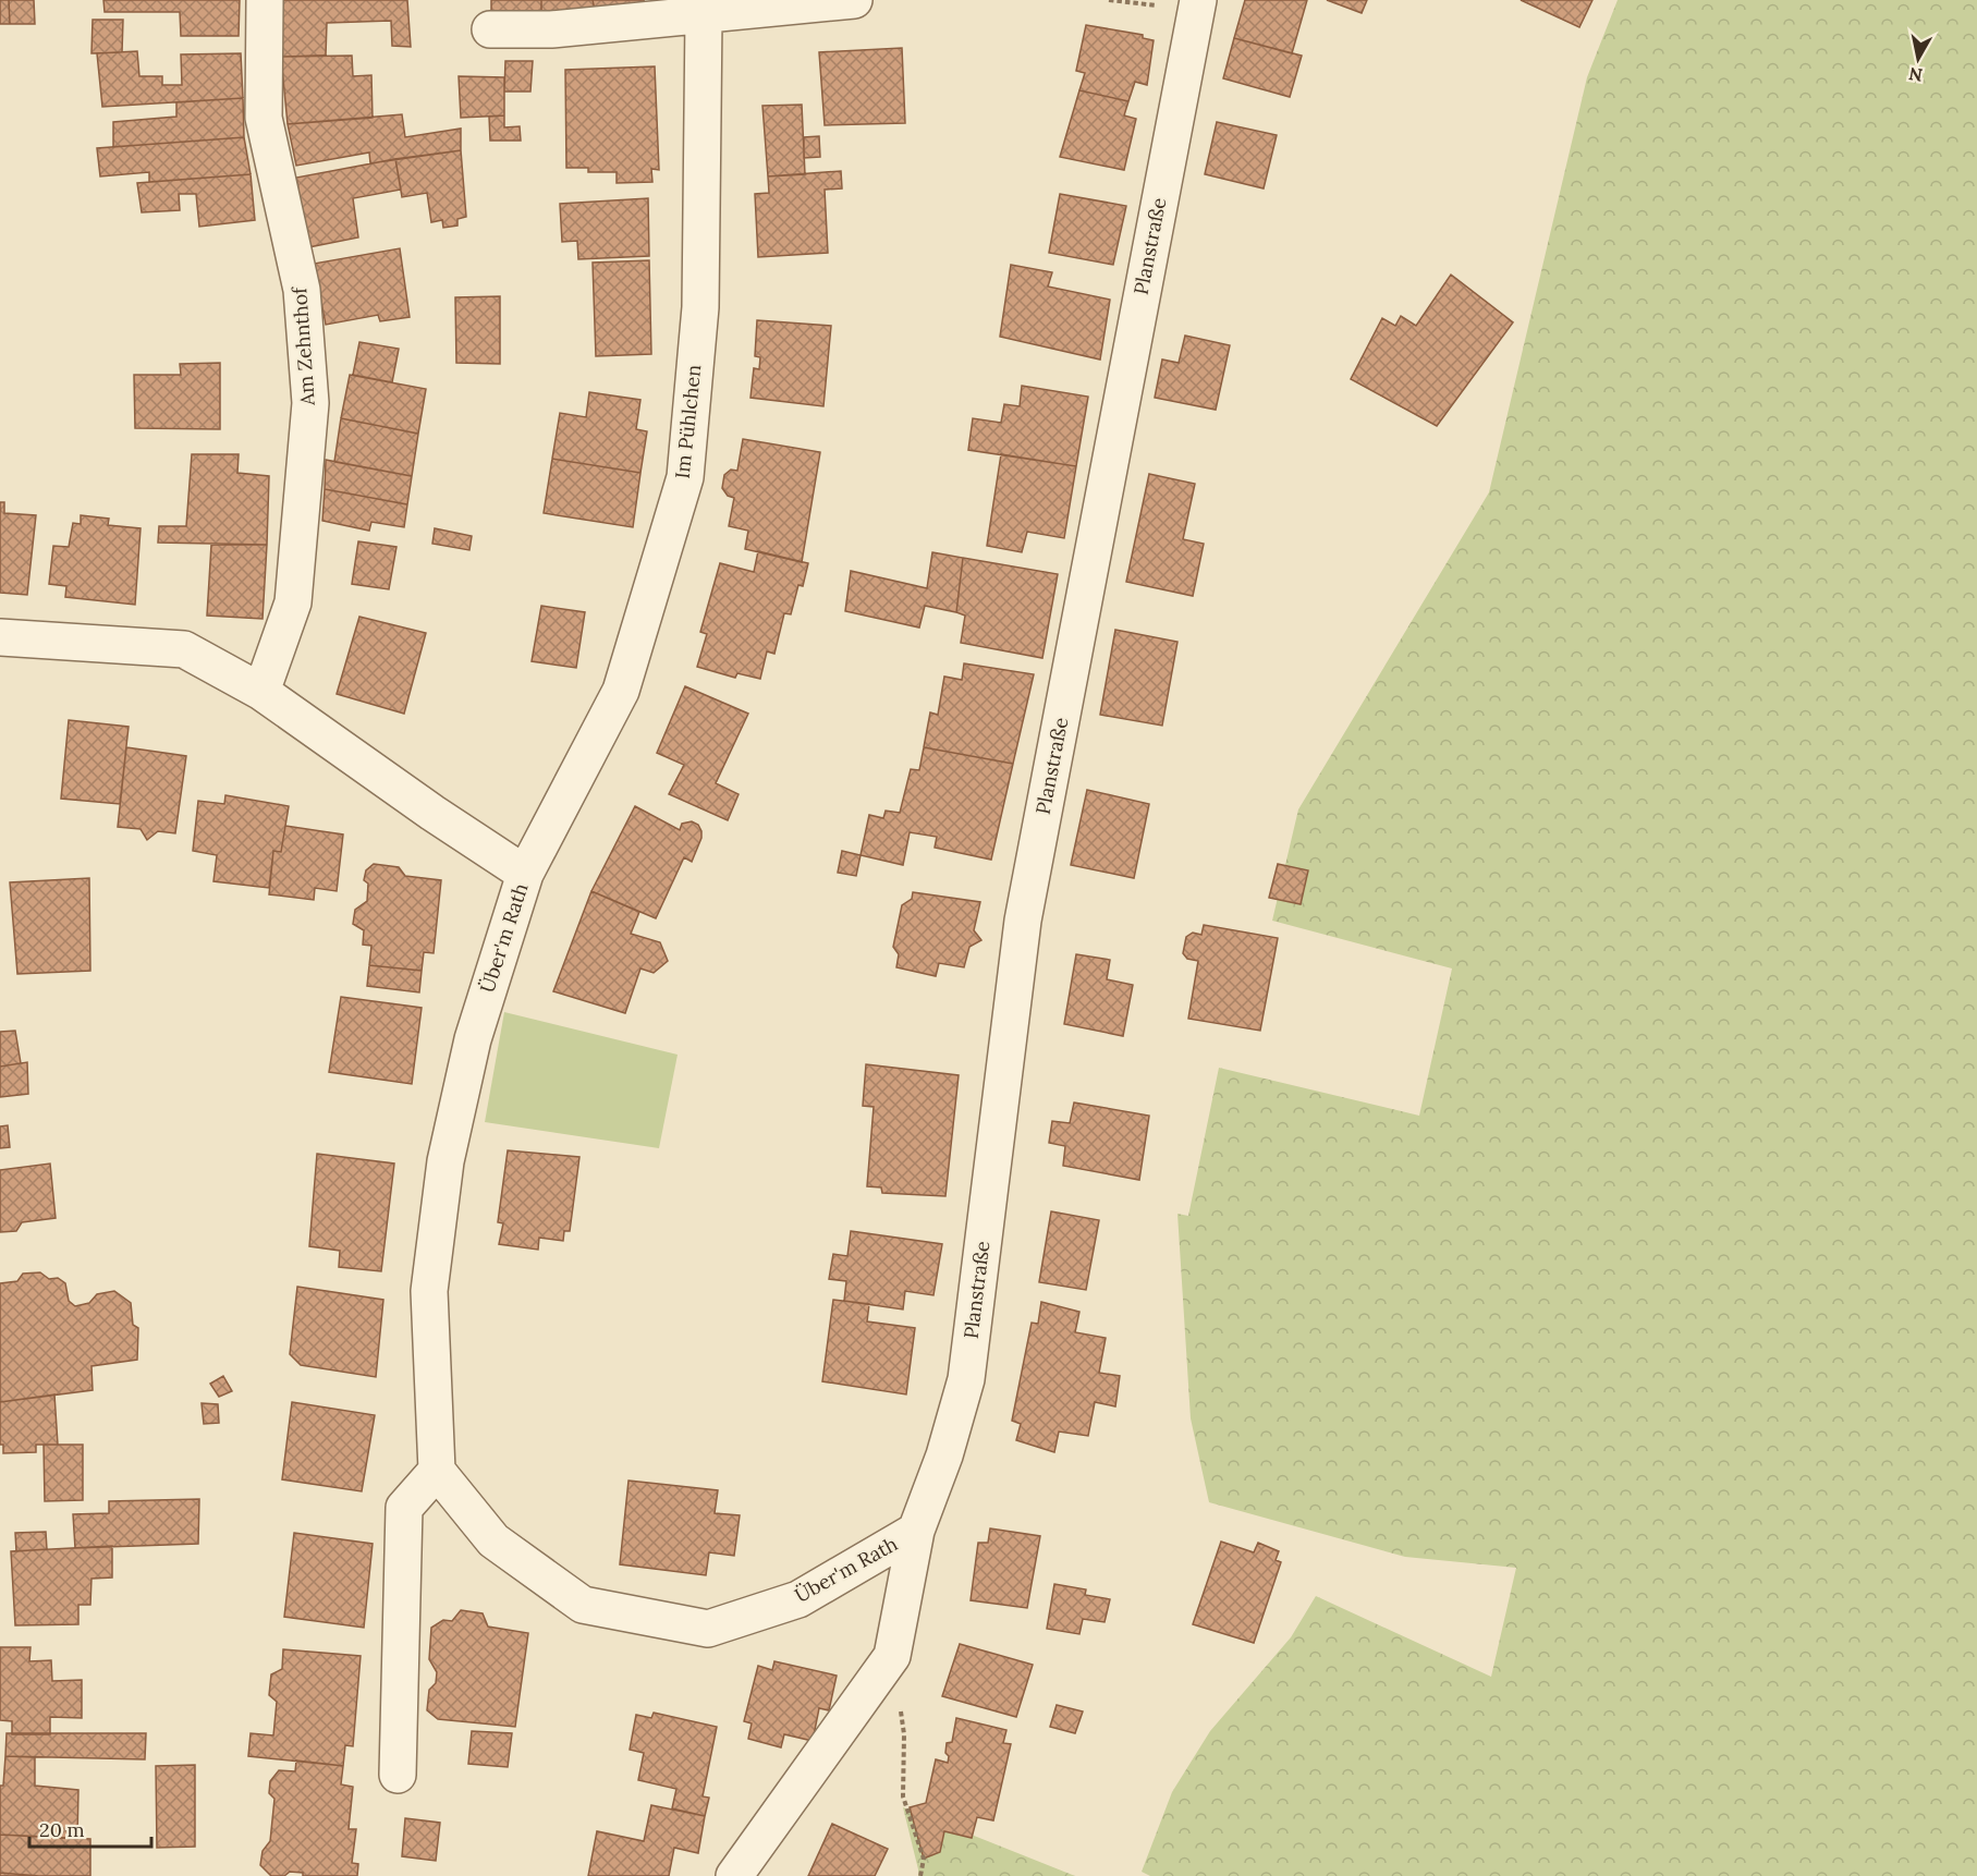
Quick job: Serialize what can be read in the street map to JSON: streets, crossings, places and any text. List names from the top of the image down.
{
  "streets": {
    "street": [
      "Planstraße",
      "Am Zehnthof",
      "Im Pühlchen",
      "Über'm Rath"
    ]
  },
  "crossings": [
    ["Planstraße", "Über'm Rath"],
    ["Am Zehnthof", "Über'm Rath"],
    ["Im Pühlchen", "Über'm Rath"]
  ],
  "scale_bar": "20 m",
  "north": "bottom"
}
